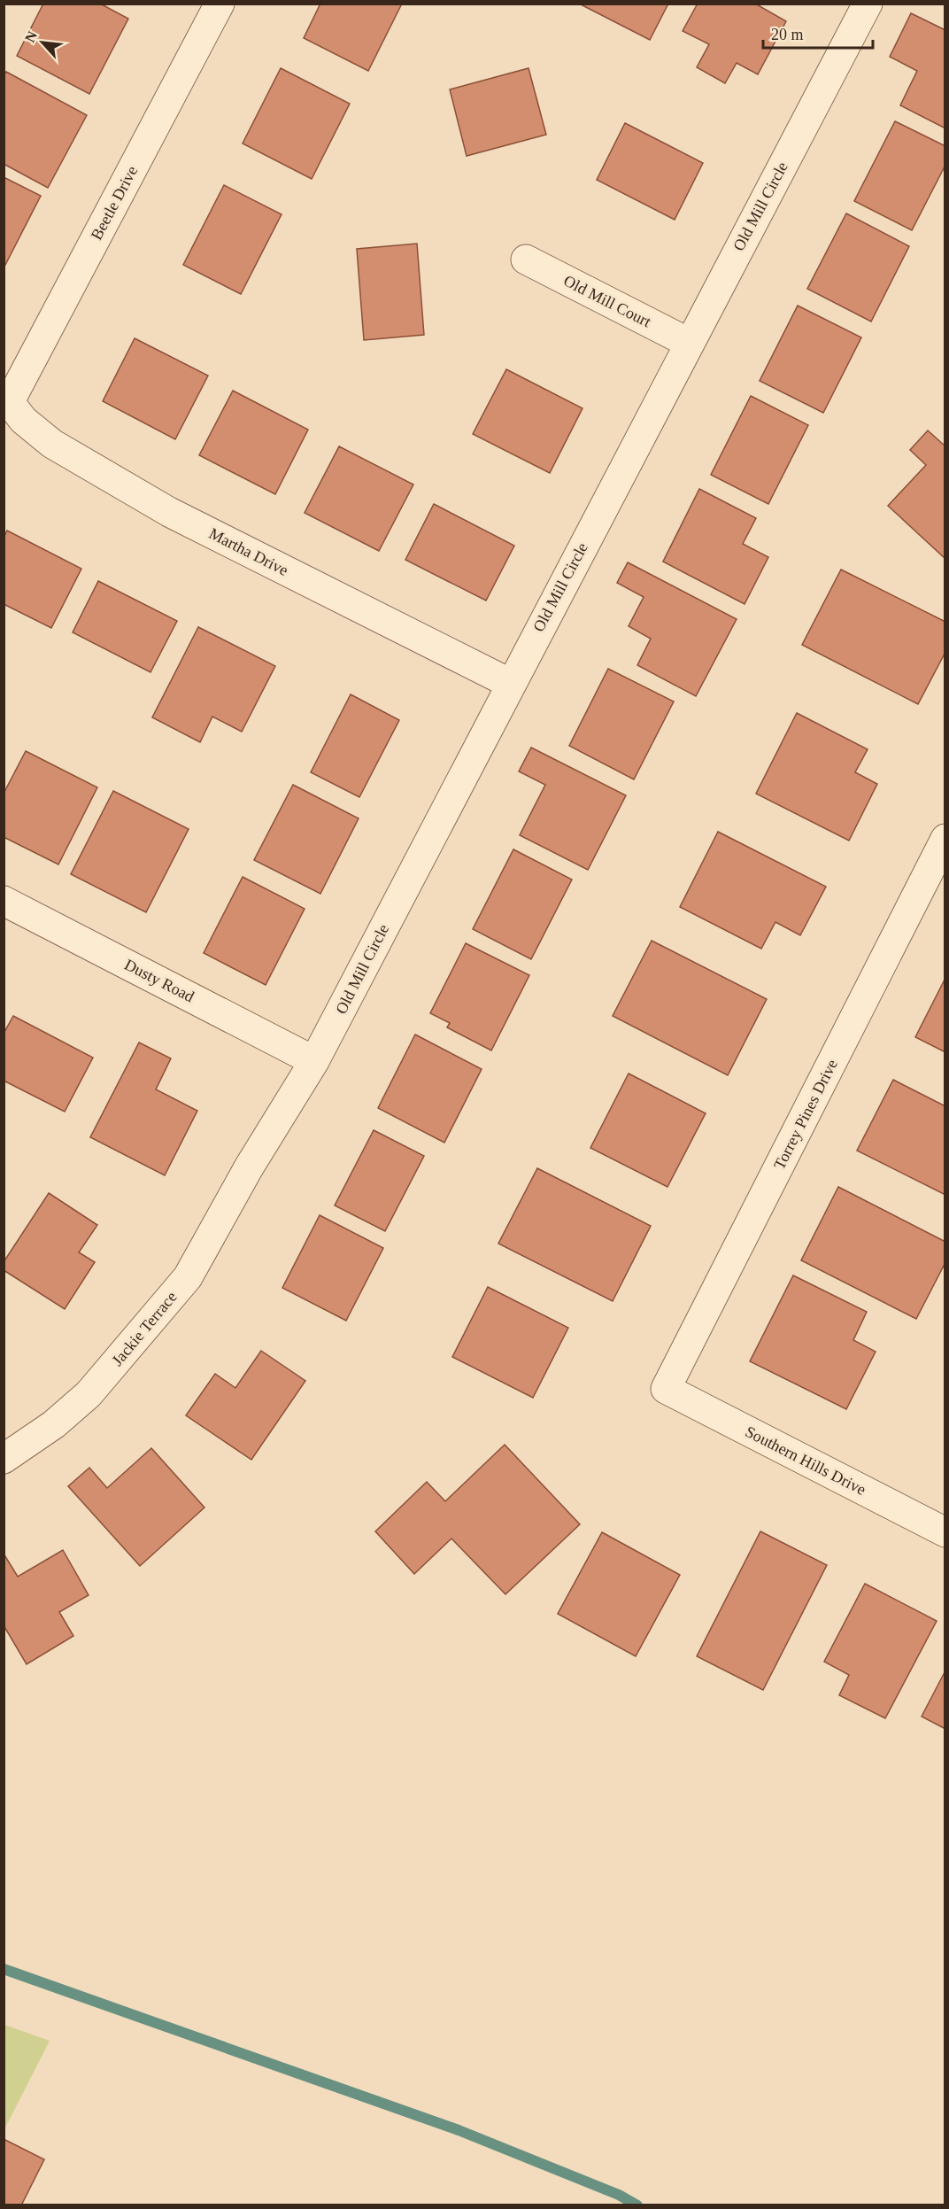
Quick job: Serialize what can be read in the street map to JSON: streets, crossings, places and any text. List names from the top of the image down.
{
  "streets": {
    "street": [
      "Beetle Drive",
      "Old Mill Circle",
      "Old Mill Court",
      "Martha Drive",
      "Dusty Road",
      "Torrey Pines Drive",
      "Jackie Terrace",
      "Southern Hills Drive"
    ]
  },
  "crossings": [
    ["Beetle Drive", "Martha Drive"],
    ["Old Mill Circle", "Old Mill Court"],
    ["Old Mill Circle", "Martha Drive"],
    ["Old Mill Circle", "Dusty Road"],
    ["Old Mill Circle", "Jackie Terrace"],
    ["Torrey Pines Drive", "Southern Hills Drive"]
  ],
  "scale_bar": "20 m",
  "north": "top left"
}
